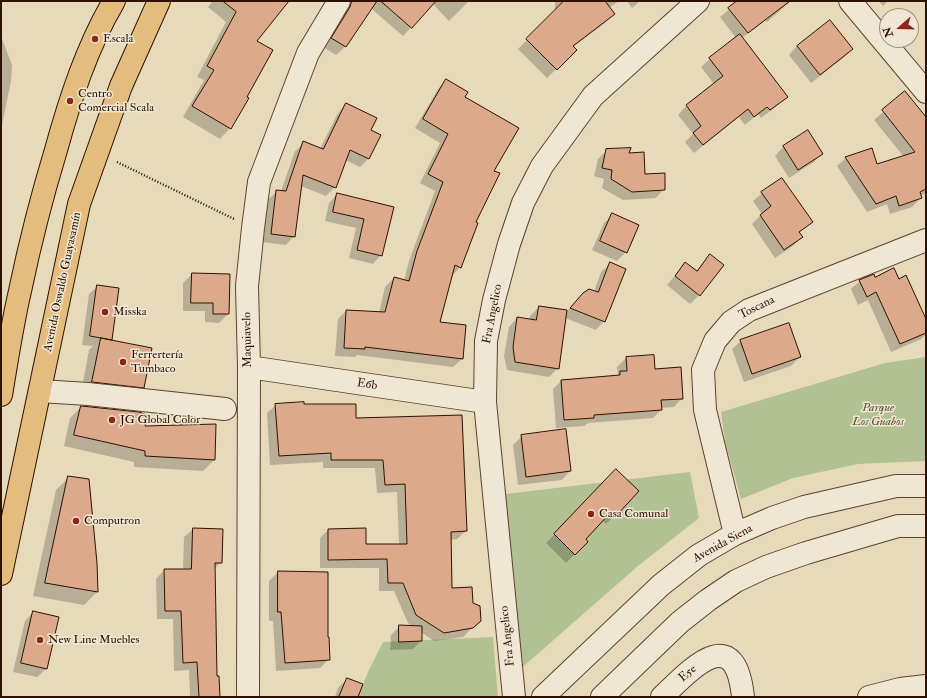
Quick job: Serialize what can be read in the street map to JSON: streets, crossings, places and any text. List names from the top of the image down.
{
  "streets": {
    "main road": ["Avenida Oswaldo Guayasamín"],
    "street": [
      "Toscana",
      "Fra Angelico",
      "Maquiavelo",
      "E6b",
      "Avenida Siena",
      "E5e"
    ]
  },
  "crossings": [
    ["Toscana", "Avenida Siena"],
    ["Fra Angelico", "E6b"],
    ["Maquiavelo", "E6b"]
  ],
  "parks": ["Parque Los Guabos"],
  "places": [
    "Escala",
    "Centro Comercial Scala",
    "Misska",
    "Ferrertería Tumbaco",
    "JG Global Color",
    "Casa Comunal",
    "Computron",
    "New Line Muebles"
  ],
  "north": "left"
}
